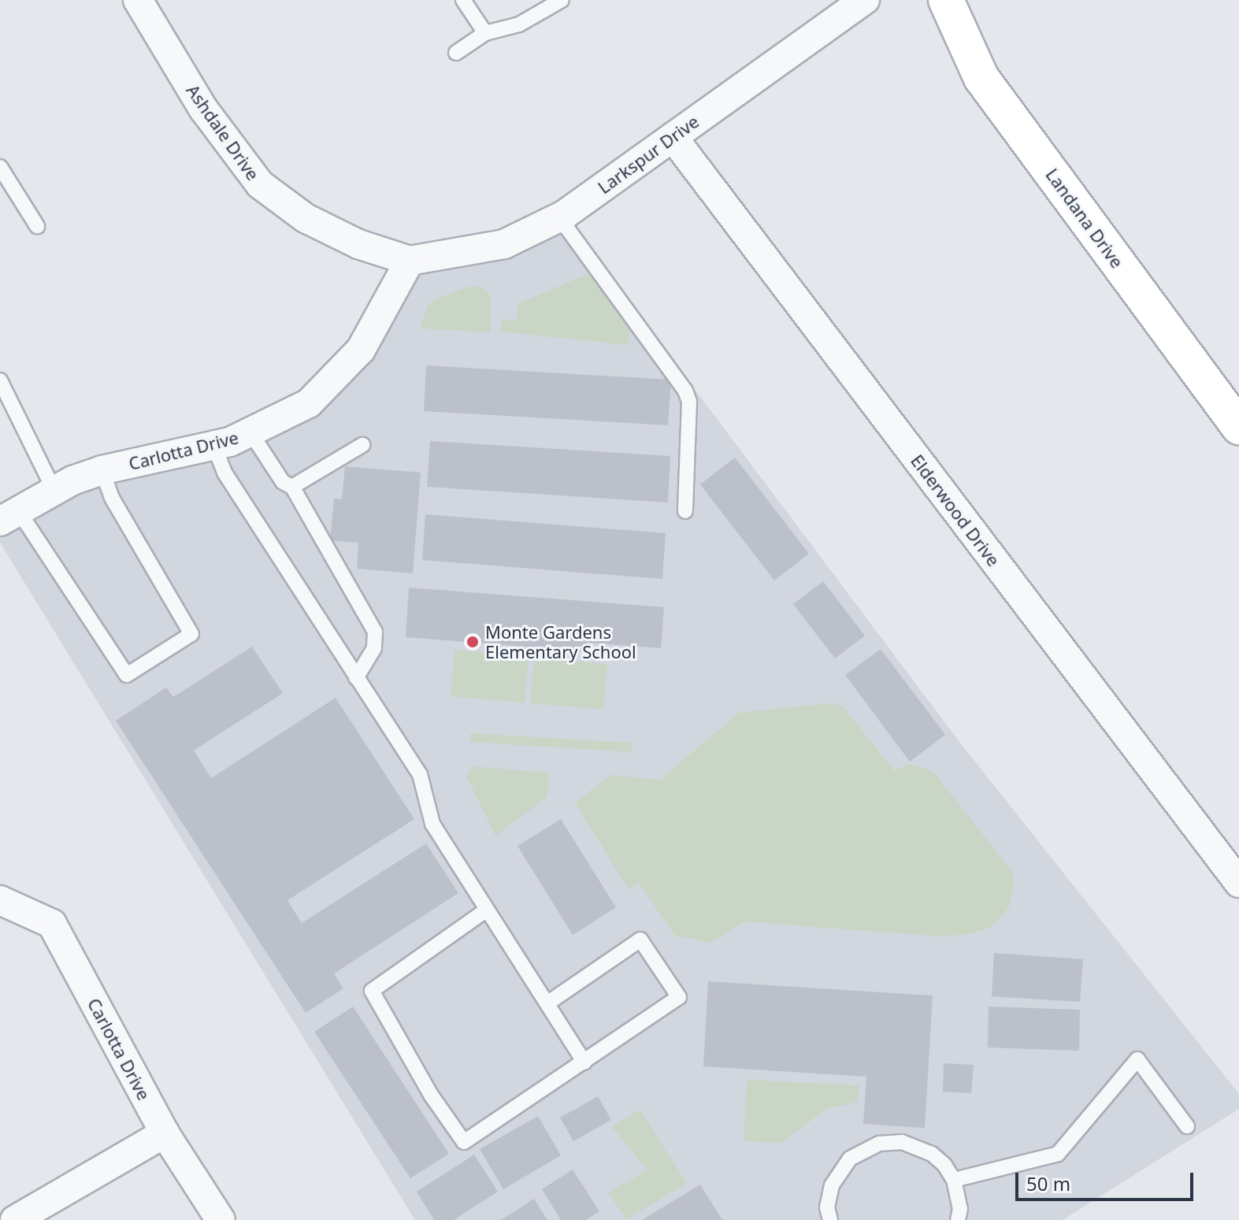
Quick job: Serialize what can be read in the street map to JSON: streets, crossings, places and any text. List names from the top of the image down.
{
  "streets": {
    "street": [
      "Ashdale Drive",
      "Larkspur Drive",
      "Landana Drive",
      "Carlotta Drive",
      "Elderwood Drive"
    ]
  },
  "crossings": [
    ["Ashdale Drive", "Larkspur Drive"],
    ["Ashdale Drive", "Carlotta Drive"],
    ["Larkspur Drive", "Carlotta Drive"],
    ["Larkspur Drive", "Elderwood Drive"]
  ],
  "places": ["Monte Gardens Elementary School"],
  "scale_bar": "50 m"
}
